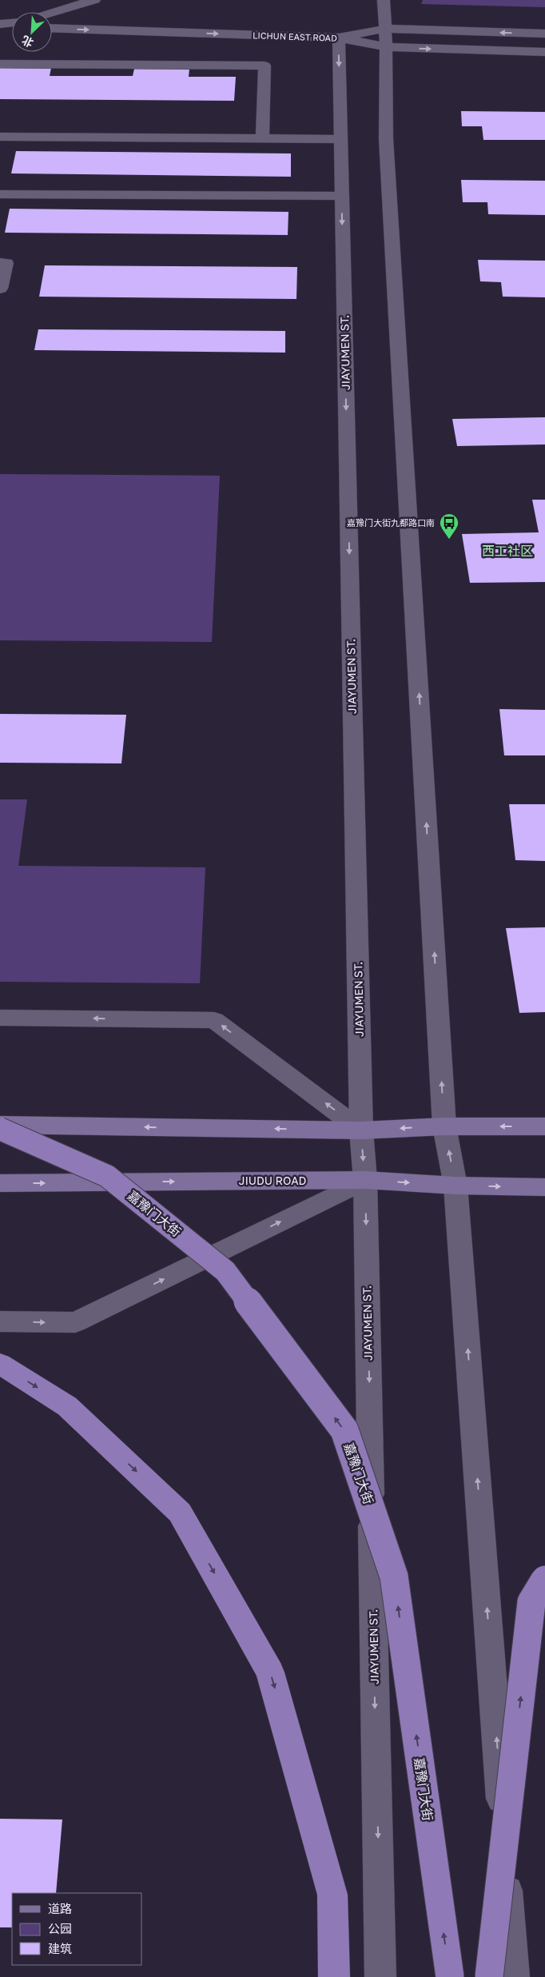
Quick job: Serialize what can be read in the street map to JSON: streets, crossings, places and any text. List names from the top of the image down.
{
  "streets": {
    "highway": ["嘉豫门大街"],
    "main road": ["LICHUN EAST ROAD", "JIAYUMEN ST.", "JIUDU ROAD"]
  },
  "crossings": [
    ["LICHUN EAST ROAD", "JIAYUMEN ST."],
    ["JIAYUMEN ST.", "JIUDU ROAD"]
  ],
  "districts": ["西工社区"],
  "places": {
    "bus stop": ["嘉豫门大街九都路口南"]
  },
  "legend": ["道路", "公园", "建筑"],
  "north": "bottom left"
}
